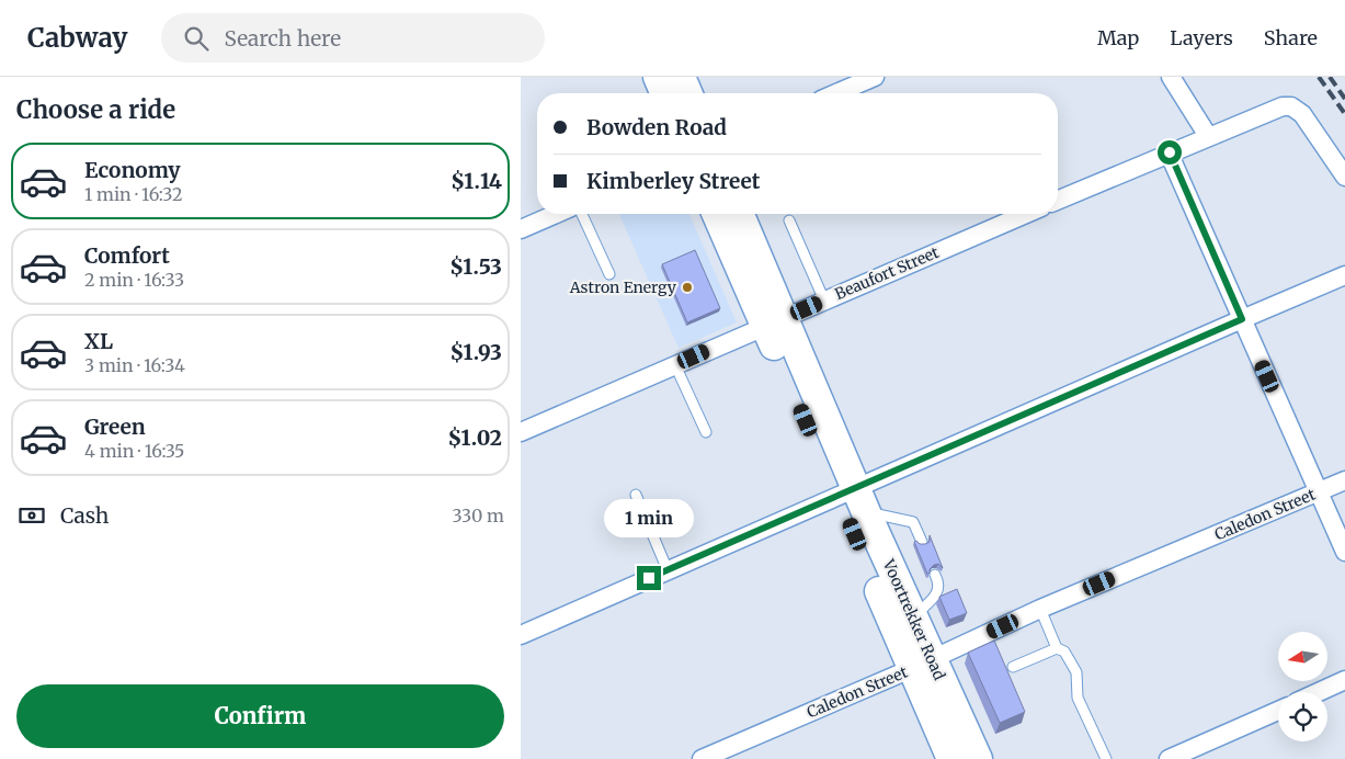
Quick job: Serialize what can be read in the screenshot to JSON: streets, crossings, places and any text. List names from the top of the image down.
{
  "streets": {
    "main road": ["Voortrekker Road"],
    "street": ["Beaufort Street", "Caledon Street"]
  },
  "crossings": [
    ["Beaufort Street", "Voortrekker Road"],
    ["Caledon Street", "Voortrekker Road"]
  ],
  "places": ["Astron Energy"],
  "north": "left",
  "page": {
    "header": "Cabway",
    "search": "Search here",
    "nav": ["Map", "Layers", "Share"],
    "heading": "Choose a ride",
    "banner": ["Bowden Road", "Kimberley Street"],
    "list": [
      {
        "name": "Economy",
        "note": "1 min · 16:32",
        "value": "$1.14"
      },
      {
        "name": "Comfort",
        "note": "2 min · 16:33",
        "value": "$1.53"
      },
      {
        "name": "XL",
        "note": "3 min · 16:34",
        "value": "$1.93"
      },
      {
        "name": "Green",
        "note": "4 min · 16:35",
        "value": "$1.02"
      }
    ],
    "pay": ["Cash", "330 m"],
    "bubble": "1 min",
    "buttons": "Confirm"
  }
}
